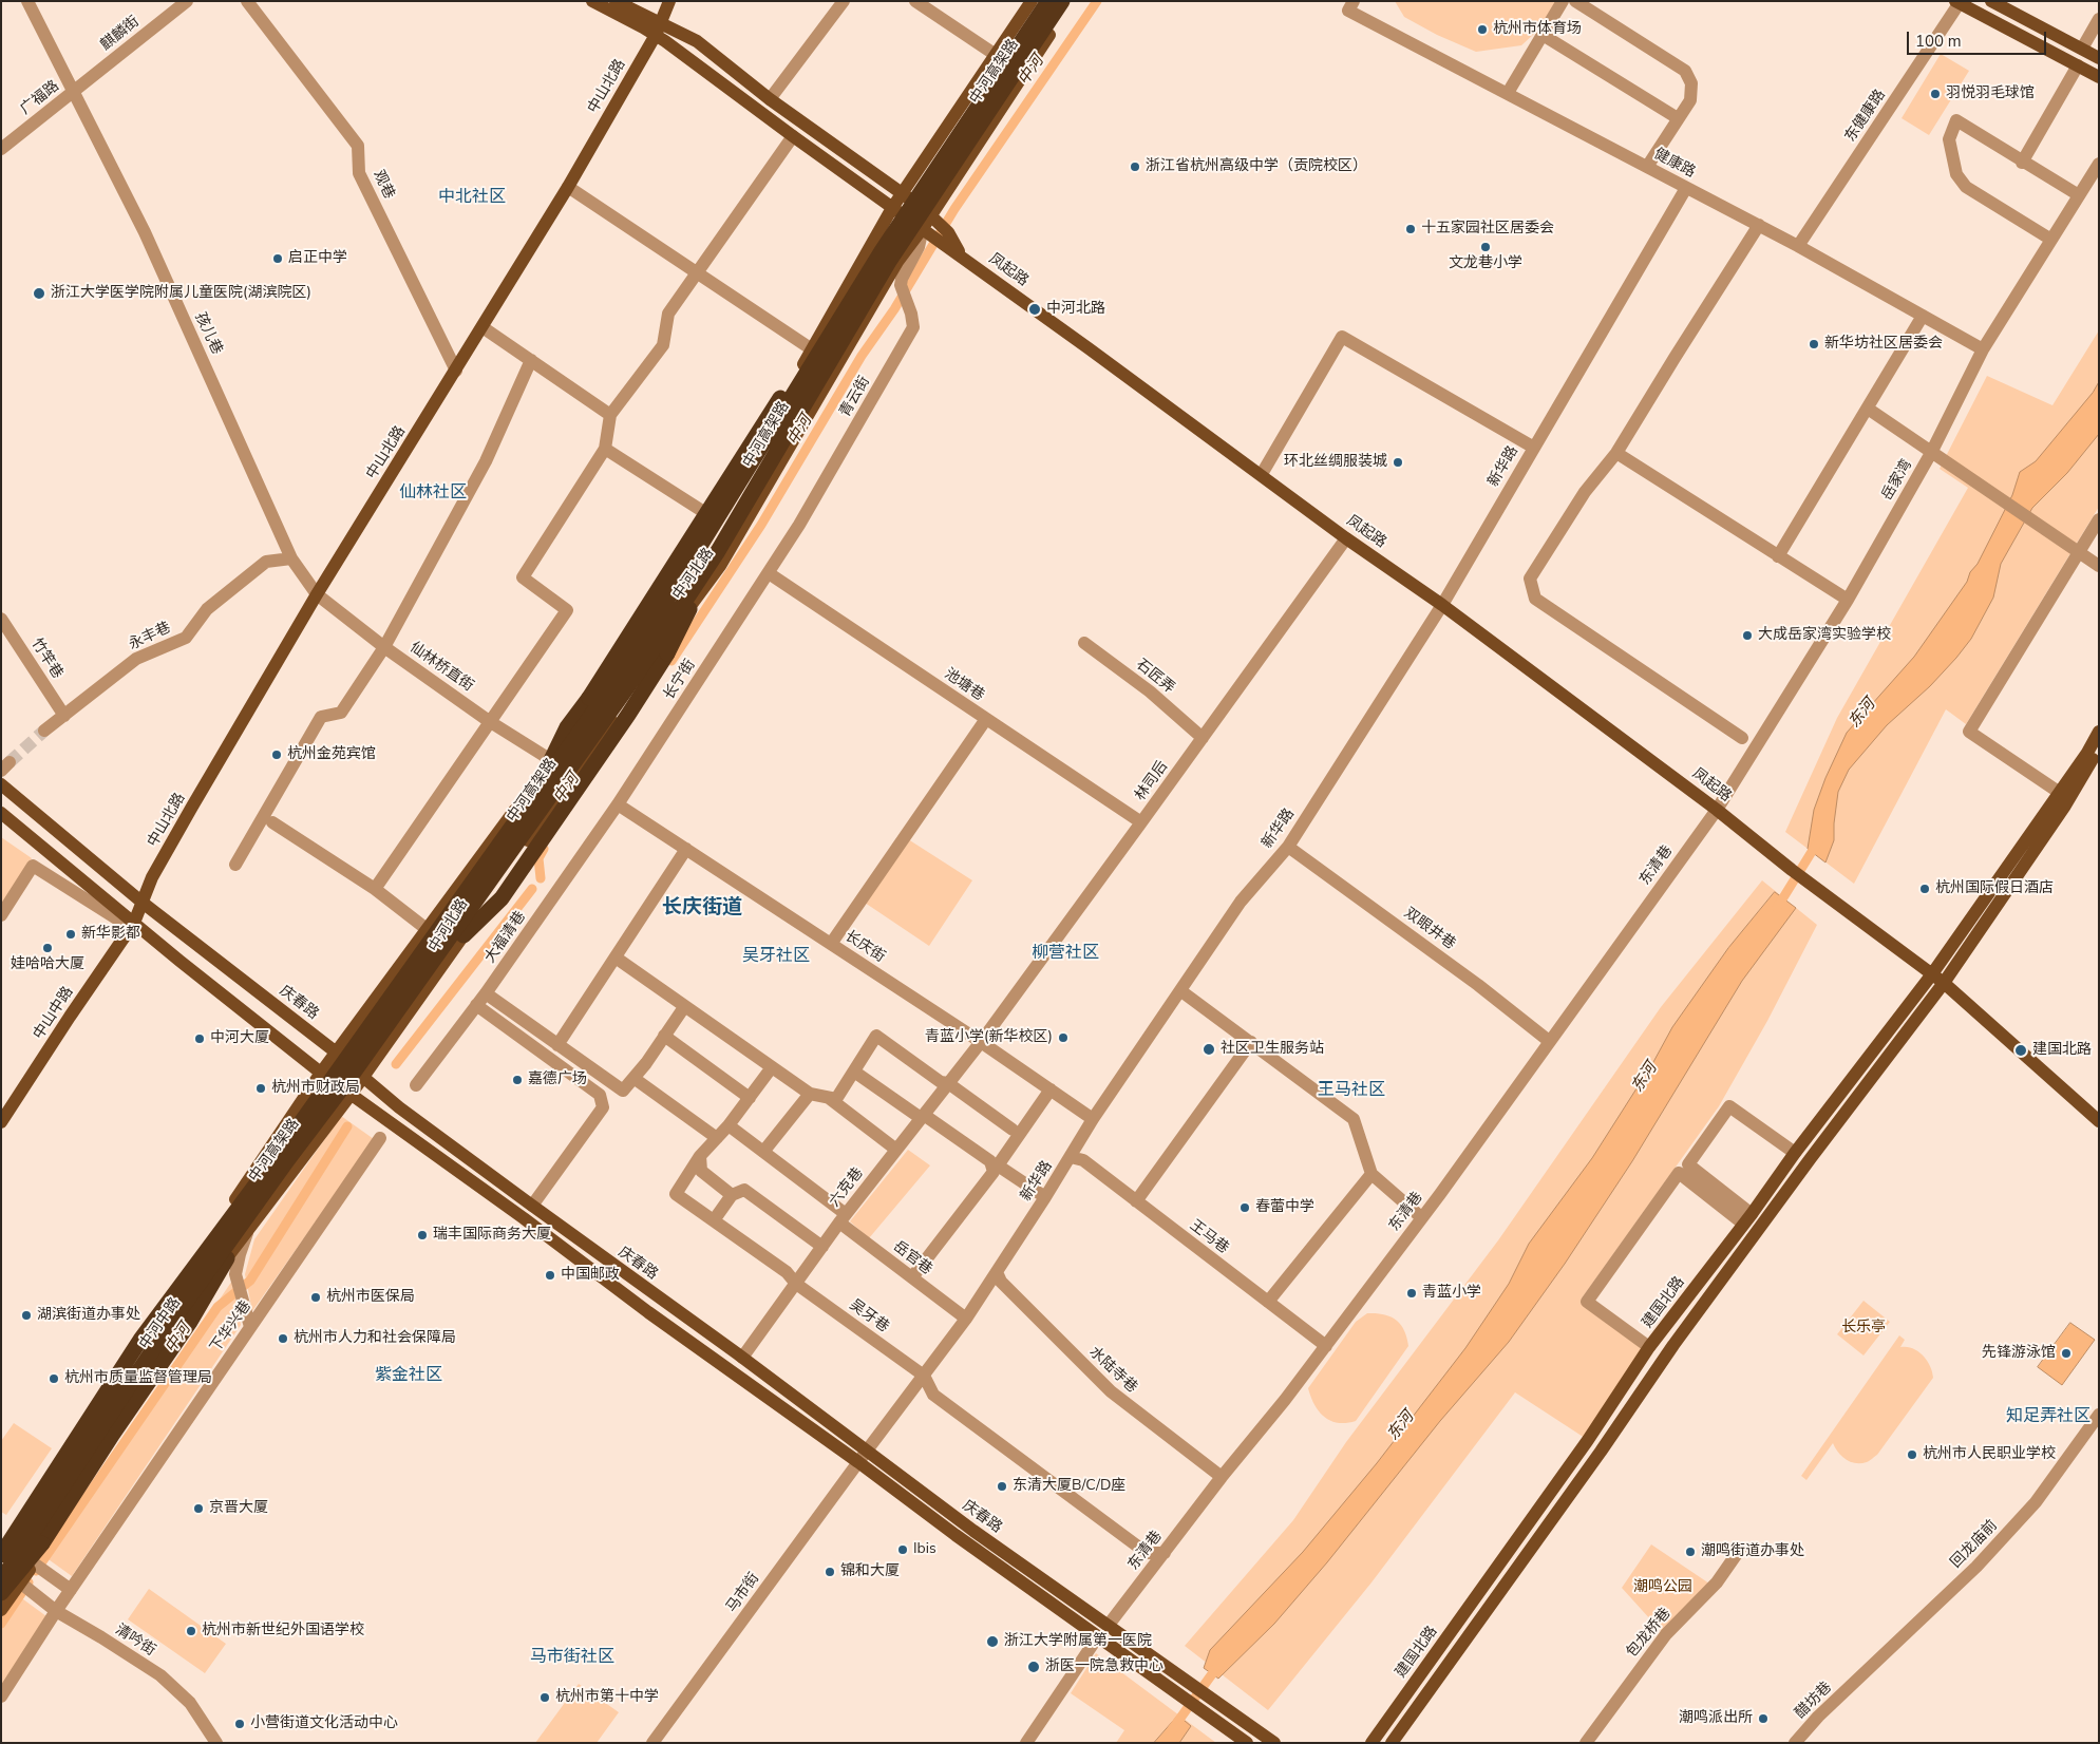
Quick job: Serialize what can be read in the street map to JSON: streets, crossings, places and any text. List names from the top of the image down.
{
  "streets": {
    "highway": ["中河高架路"],
    "main road": [
      "中山北路",
      "凤起路",
      "中河北路",
      "庆春路",
      "中山中路",
      "建国北路",
      "中河中路"
    ],
    "street": [
      "麒麟街",
      "广福路",
      "东健康路",
      "健康路",
      "观巷",
      "孩儿巷",
      "青云街",
      "新华路",
      "岳家湾",
      "永丰巷",
      "竹竿巷",
      "仙林桥直街",
      "石匠弄",
      "长宁街",
      "池塘巷",
      "林司后",
      "东清巷",
      "双眼井巷",
      "大福清巷",
      "长庆街",
      "六克巷",
      "王马巷",
      "岳官巷",
      "吴牙巷",
      "下华兴巷",
      "水陆寺巷",
      "回龙庙前",
      "马市街",
      "包龙桥巷",
      "清吟街",
      "醋坊巷"
    ]
  },
  "crossings": [
    ["麒麟街", "广福路"],
    ["麒麟街", "孩儿巷"],
    ["中山北路", "观巷"],
    ["中山北路", "凤起路"],
    ["中山北路", "孩儿巷"],
    ["中山北路", "仙林桥直街"],
    ["中山北路", "庆春路"],
    ["中山北路", "中山中路"],
    ["广福路", "孩儿巷"],
    ["东健康路", "健康路"],
    ["健康路", "新华路"],
    ["健康路", "岳家湾"],
    ["凤起路", "青云街"],
    ["凤起路", "新华路"],
    ["凤起路", "岳家湾"],
    ["凤起路", "中河北路"],
    ["凤起路", "林司后"],
    ["凤起路", "东清巷"],
    ["凤起路", "建国北路"],
    ["孩儿巷", "永丰巷"],
    ["孩儿巷", "仙林桥直街"],
    ["青云街", "中河北路"],
    ["青云街", "长宁街"],
    ["青云街", "池塘巷"],
    ["新华路", "双眼井巷"],
    ["新华路", "长庆街"],
    ["新华路", "庆春路"],
    ["新华路", "王马巷"],
    ["新华路", "岳官巷"],
    ["新华路", "吴牙巷"],
    ["新华路", "水陆寺巷"],
    ["新华路", "马市街"],
    ["岳家湾", "东清巷"],
    ["中河北路", "仙林桥直街"],
    ["中河北路", "庆春路"],
    ["中河北路", "中河中路"],
    ["永丰巷", "竹竿巷"],
    ["石匠弄", "林司后"],
    ["长宁街", "池塘巷"],
    ["长宁街", "大福清巷"],
    ["长宁街", "长庆街"],
    ["池塘巷", "林司后"],
    ["林司后", "长庆街"],
    ["林司后", "六克巷"],
    ["东清巷", "双眼井巷"],
    ["东清巷", "庆春路"],
    ["东清巷", "王马巷"],
    ["东清巷", "水陆寺巷"],
    ["大福清巷", "长庆街"],
    ["长庆街", "六克巷"],
    ["庆春路", "中山中路"],
    ["庆春路", "六克巷"],
    ["庆春路", "中河中路"],
    ["庆春路", "马市街"],
    ["六克巷", "岳官巷"],
    ["六克巷", "吴牙巷"],
    ["中河中路", "清吟街"],
    ["下华兴巷", "清吟街"],
    ["回龙庙前", "醋坊巷"]
  ],
  "districts": [
    "中北社区",
    "仙林社区",
    "长庆街道",
    "柳营社区",
    "吴牙社区",
    "王马社区",
    "紫金社区",
    "知足弄社区",
    "马市街社区"
  ],
  "water": ["中河", "东河"],
  "parks": ["长乐亭", "潮鸣公园"],
  "places": [
    "杭州市体育场",
    "羽悦羽毛球馆",
    "浙江省杭州高级中学（贡院校区）",
    "十五家园社区居委会",
    "文龙巷小学",
    "启正中学",
    "浙江大学医学院附属儿童医院(湖滨院区)",
    "中河北路",
    "新华坊社区居委会",
    "环北丝绸服装城",
    "大成岳家湾实验学校",
    "杭州金苑宾馆",
    "杭州国际假日酒店",
    "新华影都",
    "娃哈哈大厦",
    "青蓝小学(新华校区)",
    "中河大厦",
    "社区卫生服务站",
    "建国北路",
    "嘉德广场",
    "杭州市财政局",
    "春蕾中学",
    "瑞丰国际商务大厦",
    "中国邮政",
    "青蓝小学",
    "杭州市医保局",
    "湖滨街道办事处",
    "杭州市人力和社会保障局",
    "先锋游泳馆",
    "杭州市质量监督管理局",
    "杭州市人民职业学校",
    "东清大厦B/C/D座",
    "京晋大厦",
    "Ibis",
    "潮鸣街道办事处",
    "锦和大厦",
    "杭州市新世纪外国语学校",
    "浙江大学附属第一医院",
    "浙医一院急救中心",
    "杭州市第十中学",
    "潮鸣派出所",
    "小营街道文化活动中心"
  ],
  "scale_bar": "100 m"
}
